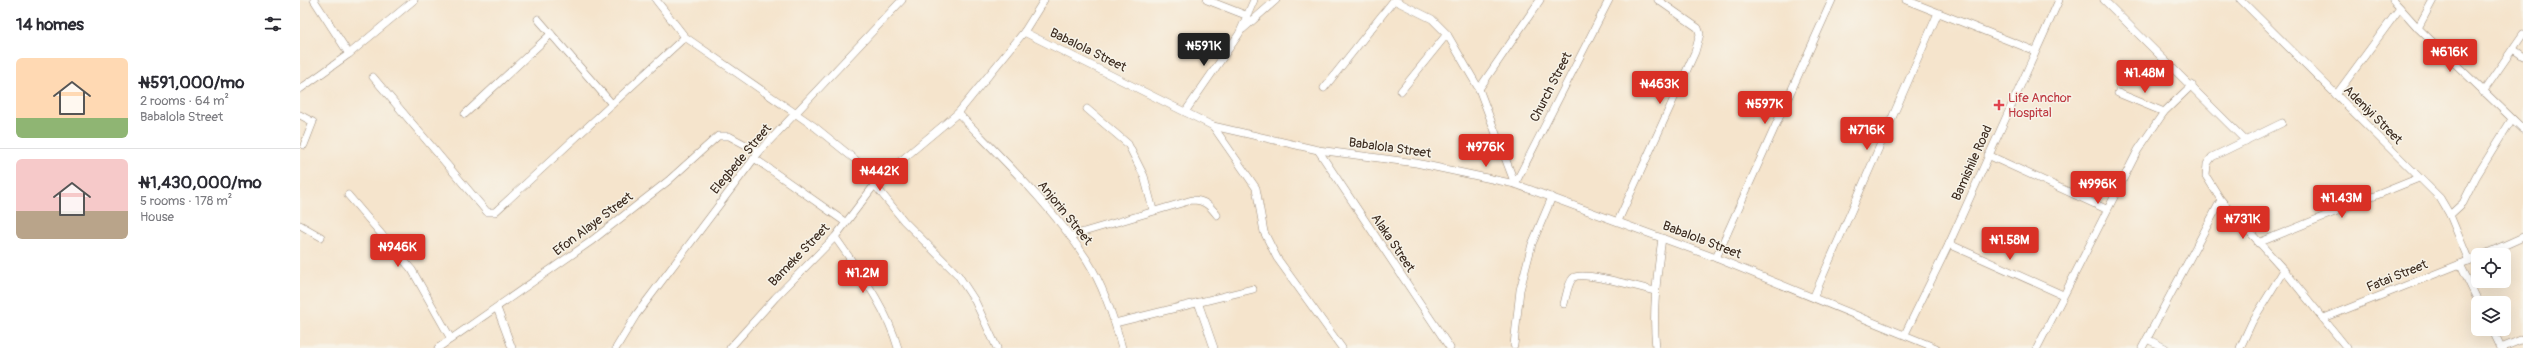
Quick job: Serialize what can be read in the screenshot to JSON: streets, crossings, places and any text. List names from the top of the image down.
{
  "streets": {
    "street": [
      "Babalola Street",
      "Church Street",
      "Adeniyi Street",
      "Elegbede Street",
      "Bamishile Road",
      "Anjorin Street",
      "Efon Alaye Street",
      "Alaka Street",
      "Bameke Street",
      "Fatai Street"
    ]
  },
  "crossings": [
    ["Babalola Street", "Church Street"],
    ["Babalola Street", "Bamishile Road"],
    ["Babalola Street", "Alaka Street"],
    ["Babalola Street", "Bameke Street"],
    ["Adeniyi Street", "Fatai Street"],
    ["Elegbede Street", "Efon Alaye Street"],
    ["Anjorin Street", "Bameke Street"],
    ["Efon Alaye Street", "Bameke Street"]
  ],
  "places": {
    "health": ["Life Anchor Hospital"]
  },
  "page": {
    "heading": "14 homes",
    "price": [
      "₦591K",
      "₦616K",
      "₦1.48M",
      "₦463K",
      "₦597K",
      "₦716K",
      "₦976K",
      "₦442K",
      "₦996K",
      "₦1.43M",
      "₦731K",
      "₦1.58M",
      "₦946K",
      "₦1.2M"
    ],
    "list": [
      {
        "name": "₦591,000/mo",
        "note": "2 rooms · 64 m² · Babalola Street"
      },
      {
        "name": "₦1,430,000/mo",
        "note": "5 rooms · 178 m² · House"
      }
    ]
  }
}
